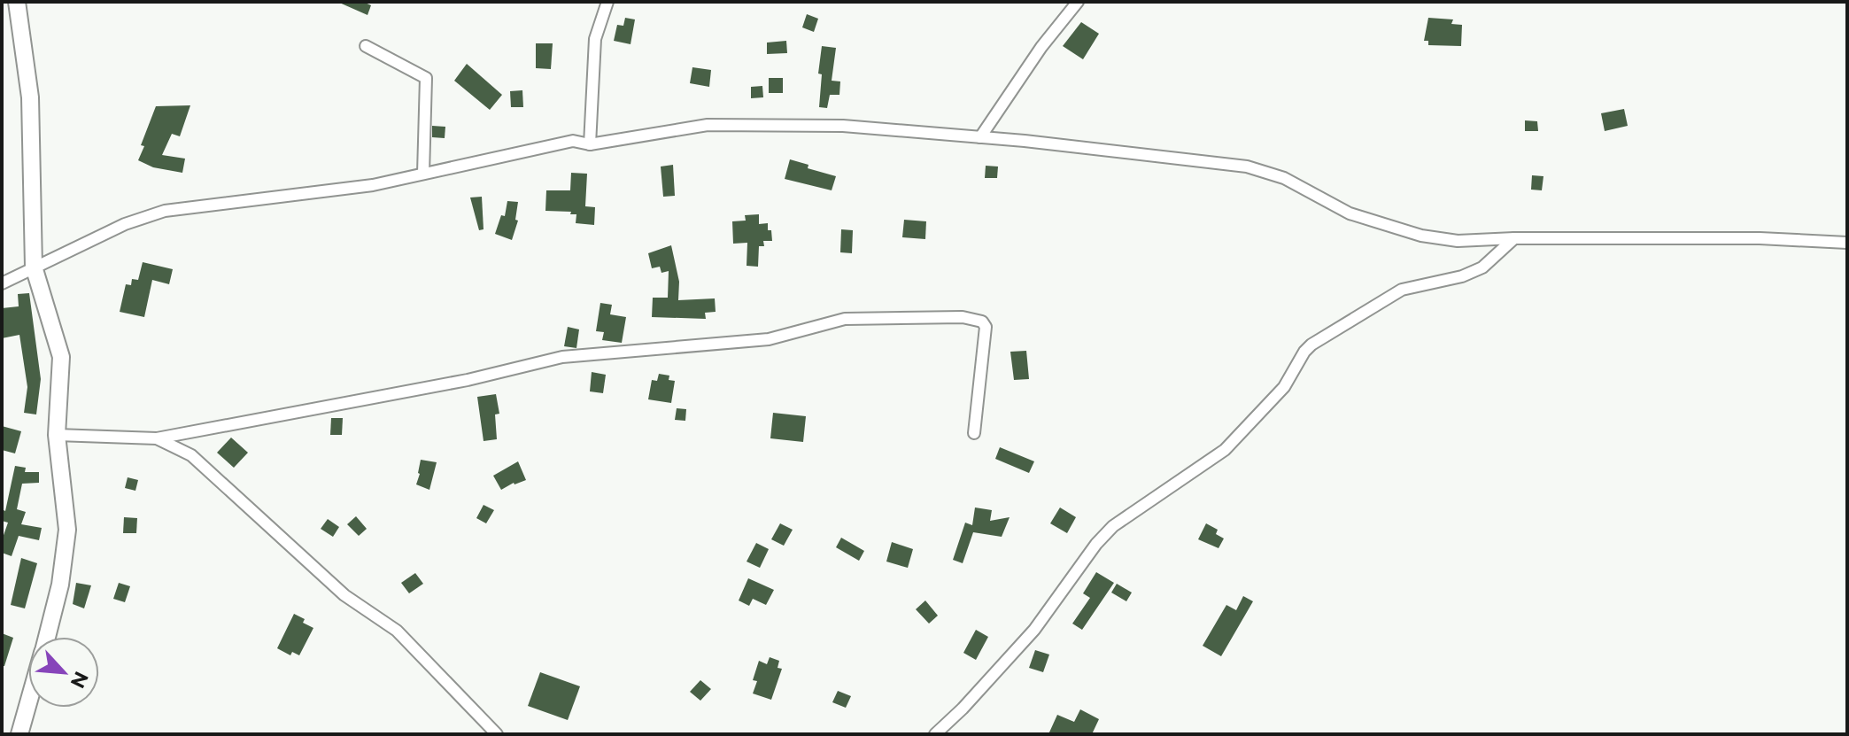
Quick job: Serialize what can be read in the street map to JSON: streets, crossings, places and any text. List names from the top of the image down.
{
  "north": "bottom right"
}
